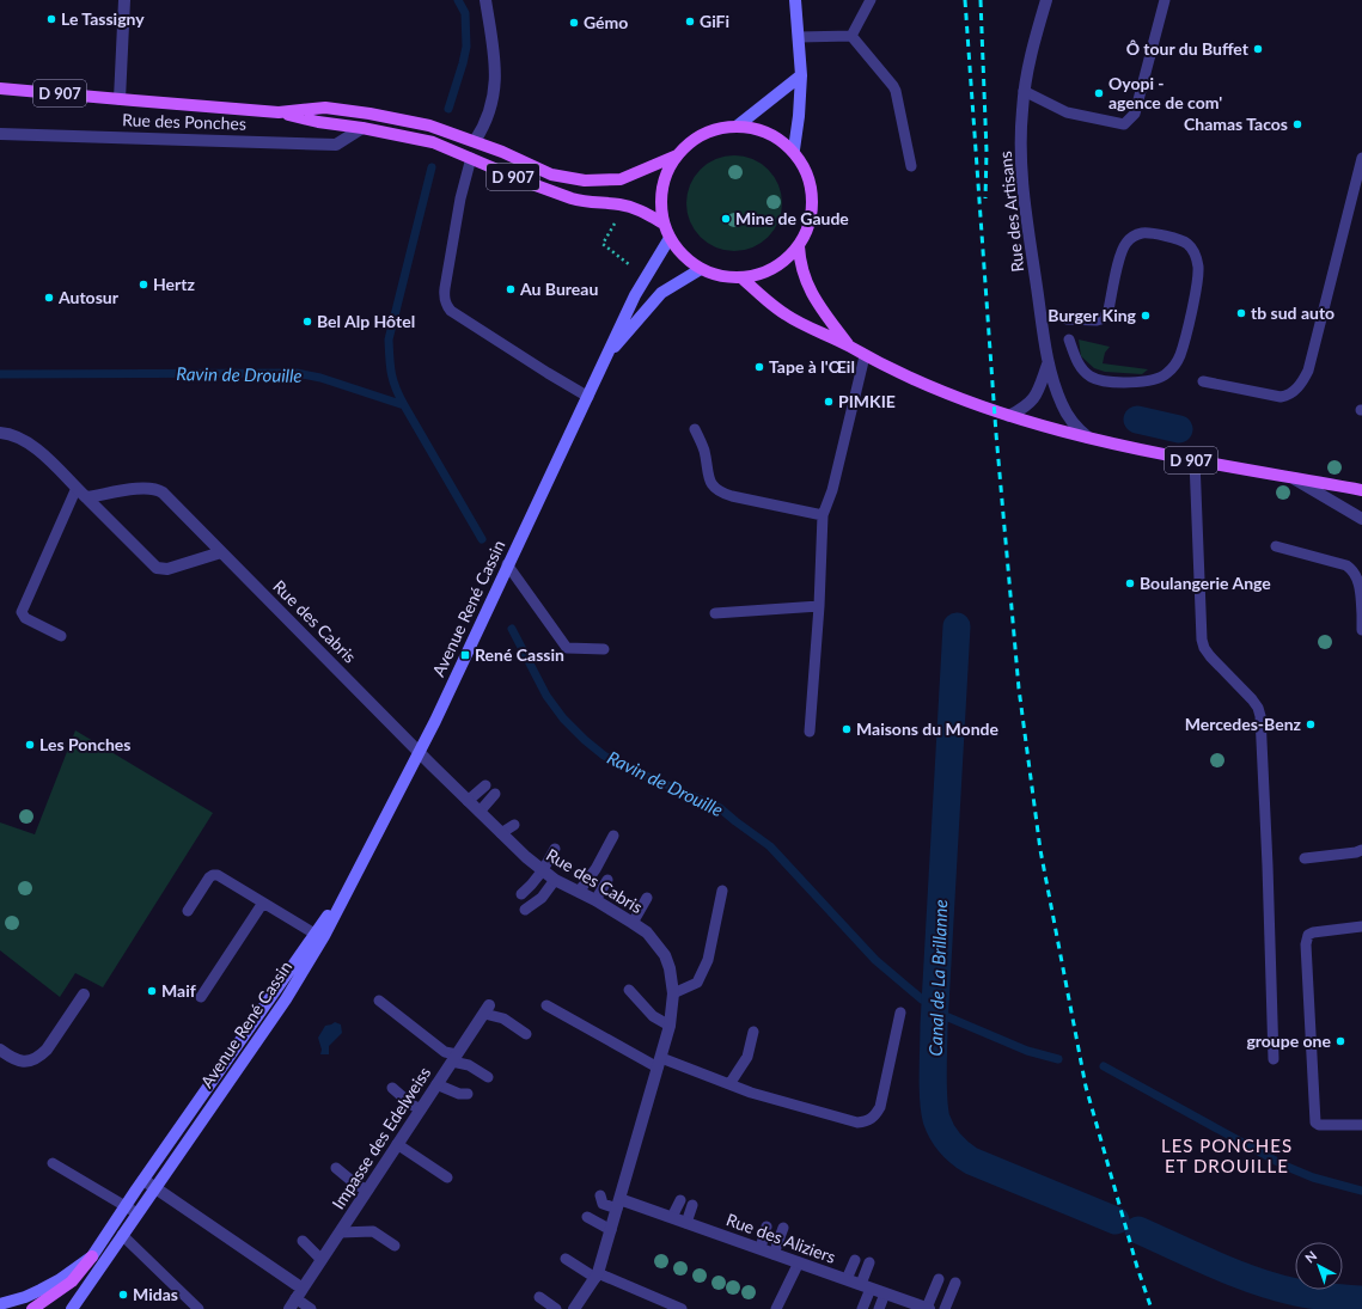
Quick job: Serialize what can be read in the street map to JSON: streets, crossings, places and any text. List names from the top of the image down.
{
  "streets": {
    "main road": ["D 907", "Avenue René Cassin"],
    "street": [
      "Rue des Ponches",
      "Rue des Artisans",
      "Rue des Cabris",
      "Impasse des Edelweiss",
      "Rue des Aliziers"
    ]
  },
  "crossings": [
    ["D 907", "Rue des Ponches"],
    ["D 907", "Rue des Artisans"],
    ["D 907", "Avenue René Cassin"],
    ["Avenue René Cassin", "Rue des Cabris"],
    ["Rue des Cabris", "Rue des Aliziers"]
  ],
  "districts": ["LES PONCHES ET DROUILLE"],
  "water": ["Ravin de Drouille", "Canal de La Brillanne"],
  "places": {
    "other": [
      "Le Tassigny",
      "GiFi",
      "Gémo",
      "Ô tour du Buffet",
      "Oyopi - agence de com'",
      "Chamas Tacos",
      "Mine de Gaude",
      "Hertz",
      "Au Bureau",
      "Autosur",
      "tb sud auto",
      "Burger King",
      "Bel Alp Hôtel",
      "Tape à l'Œil",
      "PIMKIE",
      "Boulangerie Ange",
      "Mercedes-Benz",
      "Maisons du Monde",
      "Les Ponches",
      "Maif",
      "groupe one",
      "Midas"
    ],
    "transit": ["René Cassin"]
  },
  "north": "top left"
}
